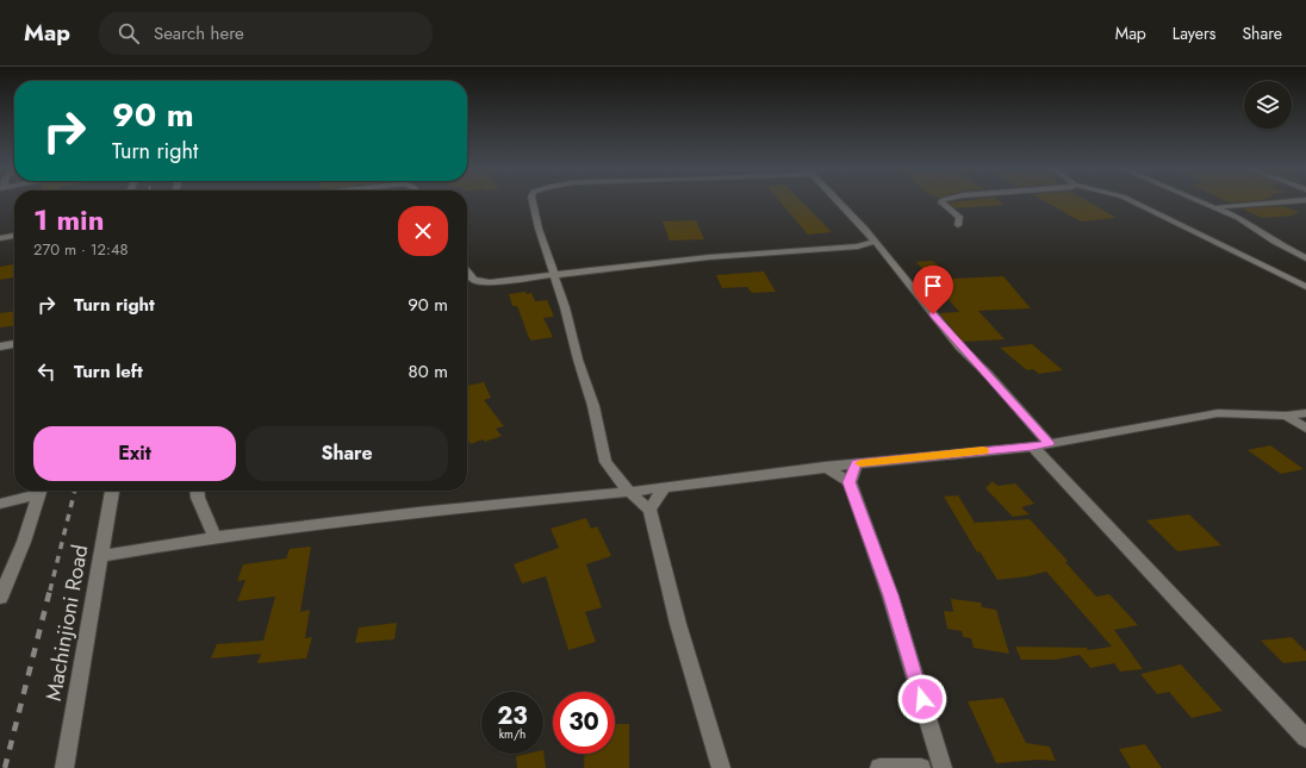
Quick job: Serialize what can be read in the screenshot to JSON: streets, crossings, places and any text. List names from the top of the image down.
{
  "streets": {
    "street": ["Machinjioni Road"]
  },
  "page": {
    "header": "Map",
    "search": "Search here",
    "nav": ["Map", "Layers", "Share"],
    "turn": ["90 m", "Turn right"],
    "heading": ["1 min", "270 m · 12:48"],
    "list": [
      {
        "name": "Turn right",
        "value": "90 m"
      },
      {
        "name": "Turn left",
        "value": "80 m"
      }
    ],
    "buttons": ["Exit", "Share"],
    "speed": "23 km/h",
    "limit": "30"
  }
}
